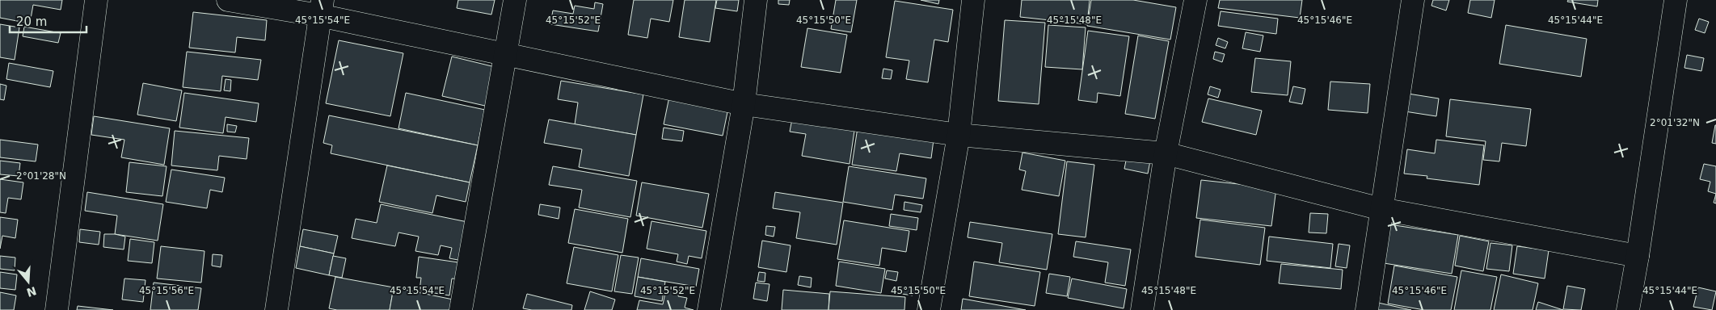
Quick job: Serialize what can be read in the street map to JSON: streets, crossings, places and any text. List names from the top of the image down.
{
  "scale_bar": "20 m",
  "north": "bottom",
  "coordinates": [
    "45°15'54\"E",
    "45°15'52\"E",
    "45°15'50\"E",
    "45°15'48\"E",
    "45°15'46\"E",
    "45°15'44\"E",
    "2°01'32\"N",
    "2°01'28\"N",
    "45°15'56\"E"
  ]
}
